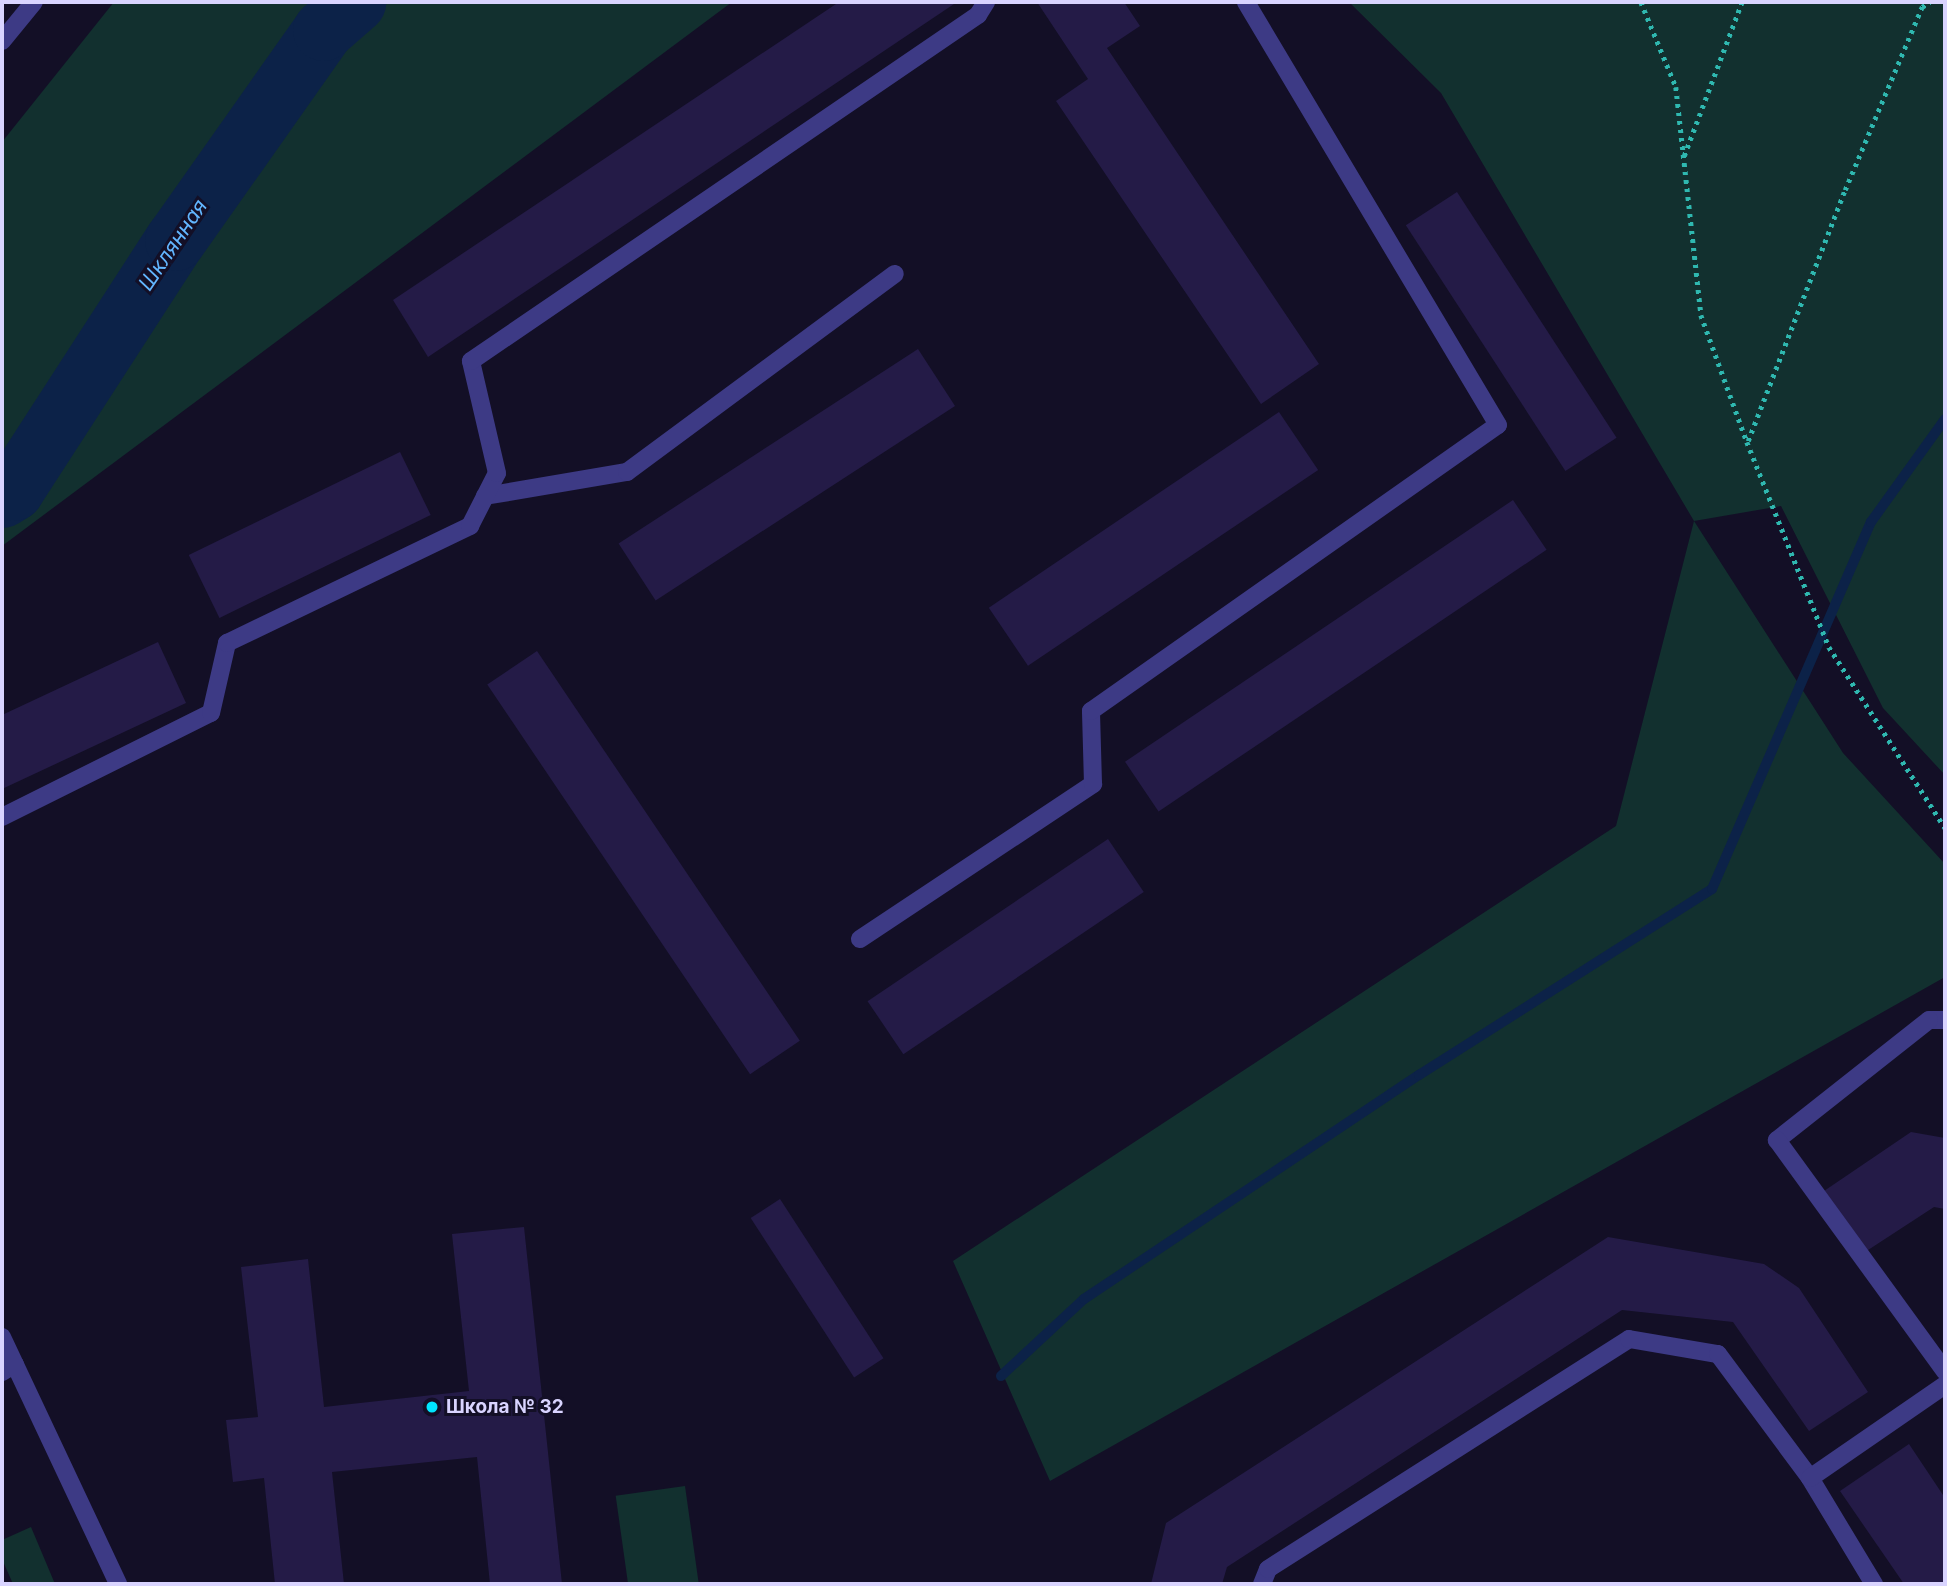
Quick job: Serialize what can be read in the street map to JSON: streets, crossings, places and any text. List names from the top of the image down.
{
  "water": ["Шклянная"],
  "places": ["Школа № 32"]
}
